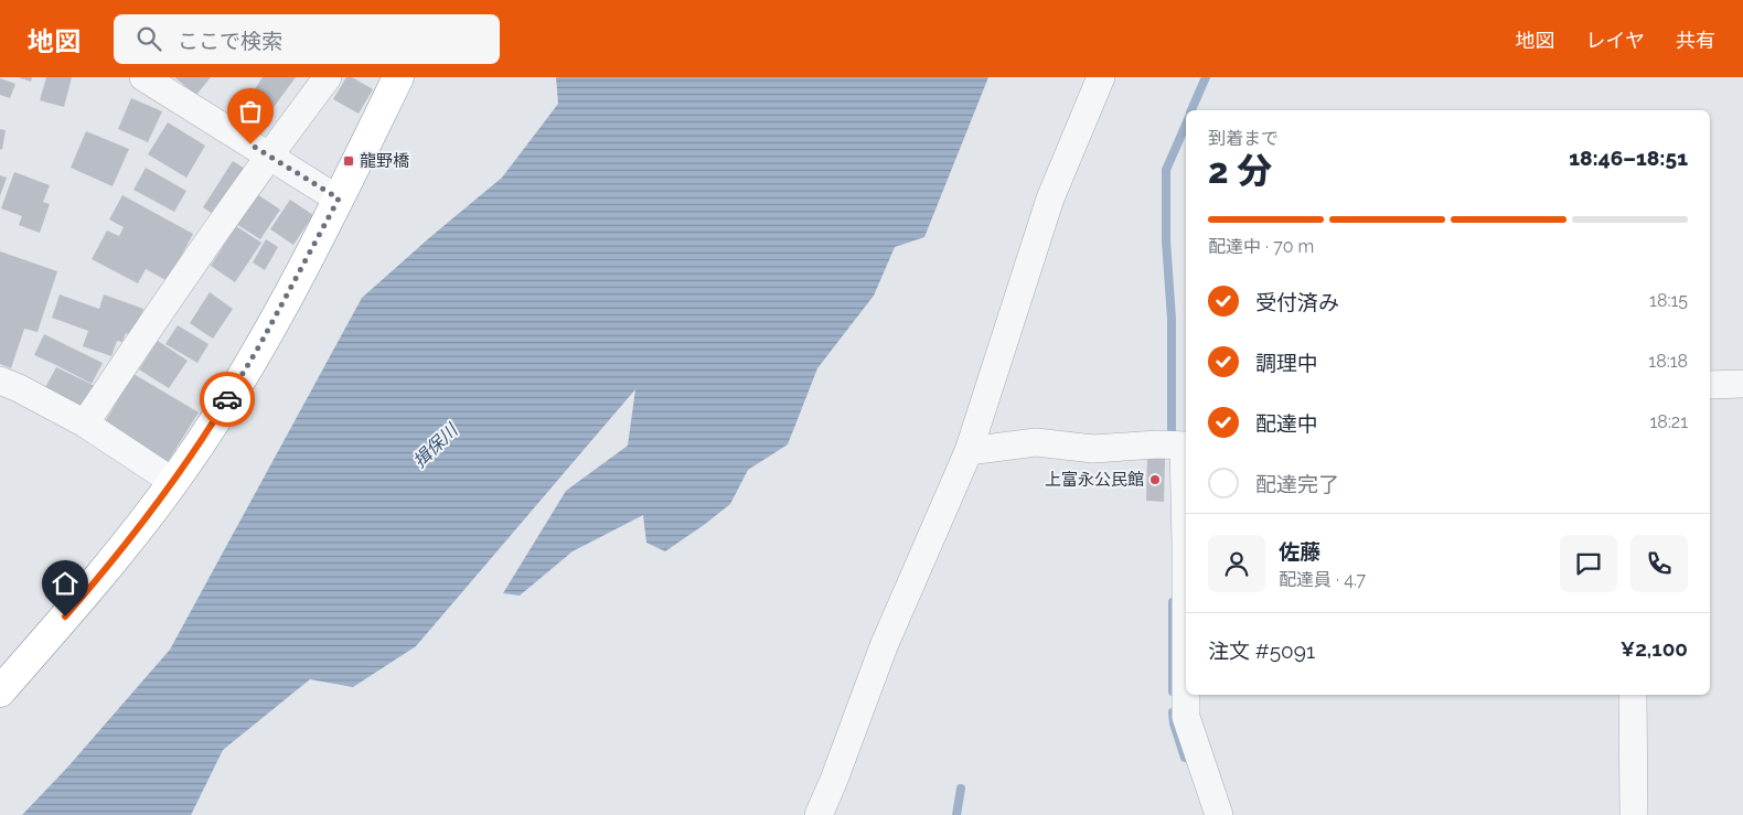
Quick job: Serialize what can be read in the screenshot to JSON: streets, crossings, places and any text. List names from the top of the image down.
{
  "water": ["揖保川"],
  "places": {
    "transit": ["龍野橋"],
    "other": ["上富永公民館"]
  },
  "page": {
    "header": "地図",
    "search": "ここで検索",
    "nav": ["地図", "レイヤ", "共有"],
    "heading": ["2 分", "到着まで", "18:46–18:51"],
    "panel": [
      "佐藤",
      "配達員 · 4.7",
      "注文 #5091",
      "¥2,100"
    ],
    "bar": "配達中 · 70 m",
    "list": [
      ["受付済み", "18:15"],
      ["調理中", "18:18"],
      ["配達中", "18:21"],
      "配達完了"
    ]
  }
}
